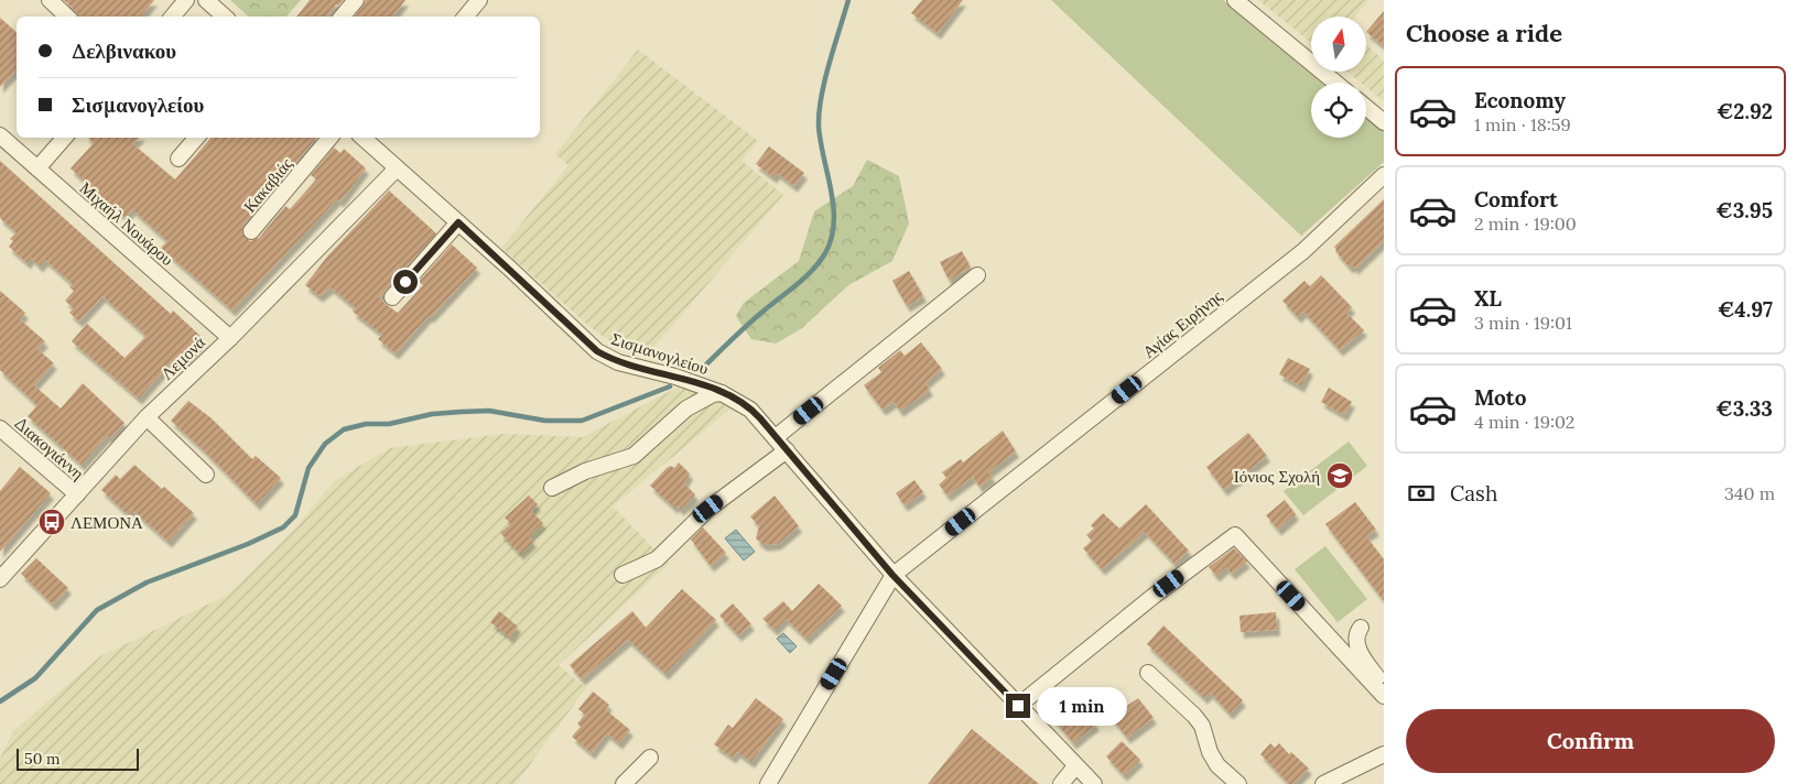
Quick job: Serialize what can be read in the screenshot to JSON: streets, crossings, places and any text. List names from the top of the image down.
{
  "streets": {
    "street": [
      "Κακαβιάς",
      "Μιχαήλ Νουάρου",
      "Αγίας Ειρήνης",
      "Σισμανογλείου",
      "Λεμονά",
      "Διακογιάννη"
    ]
  },
  "crossings": [
    ["Μιχαήλ Νουάρου", "Λεμονά"],
    ["Αγίας Ειρήνης", "Σισμανογλείου"],
    ["Σισμανογλείου", "Λεμονά"],
    ["Λεμονά", "Διακογιάννη"]
  ],
  "places": {
    "school or university": ["Ιόνιος Σχολή"],
    "bus stop": ["ΛΕΜΟΝΑ"]
  },
  "scale_bar": "50 m",
  "north": "top",
  "page": {
    "heading": "Choose a ride",
    "banner": ["Δελβινακου", "Σισμανογλείου"],
    "list": [
      {
        "name": "Economy",
        "note": "1 min · 18:59",
        "value": "€2.92"
      },
      {
        "name": "Comfort",
        "note": "2 min · 19:00",
        "value": "€3.95"
      },
      {
        "name": "XL",
        "note": "3 min · 19:01",
        "value": "€4.97"
      },
      {
        "name": "Moto",
        "note": "4 min · 19:02",
        "value": "€3.33"
      }
    ],
    "pay": ["Cash", "340 m"],
    "bubble": "1 min",
    "buttons": "Confirm",
    "scale": "50 m"
  }
}
